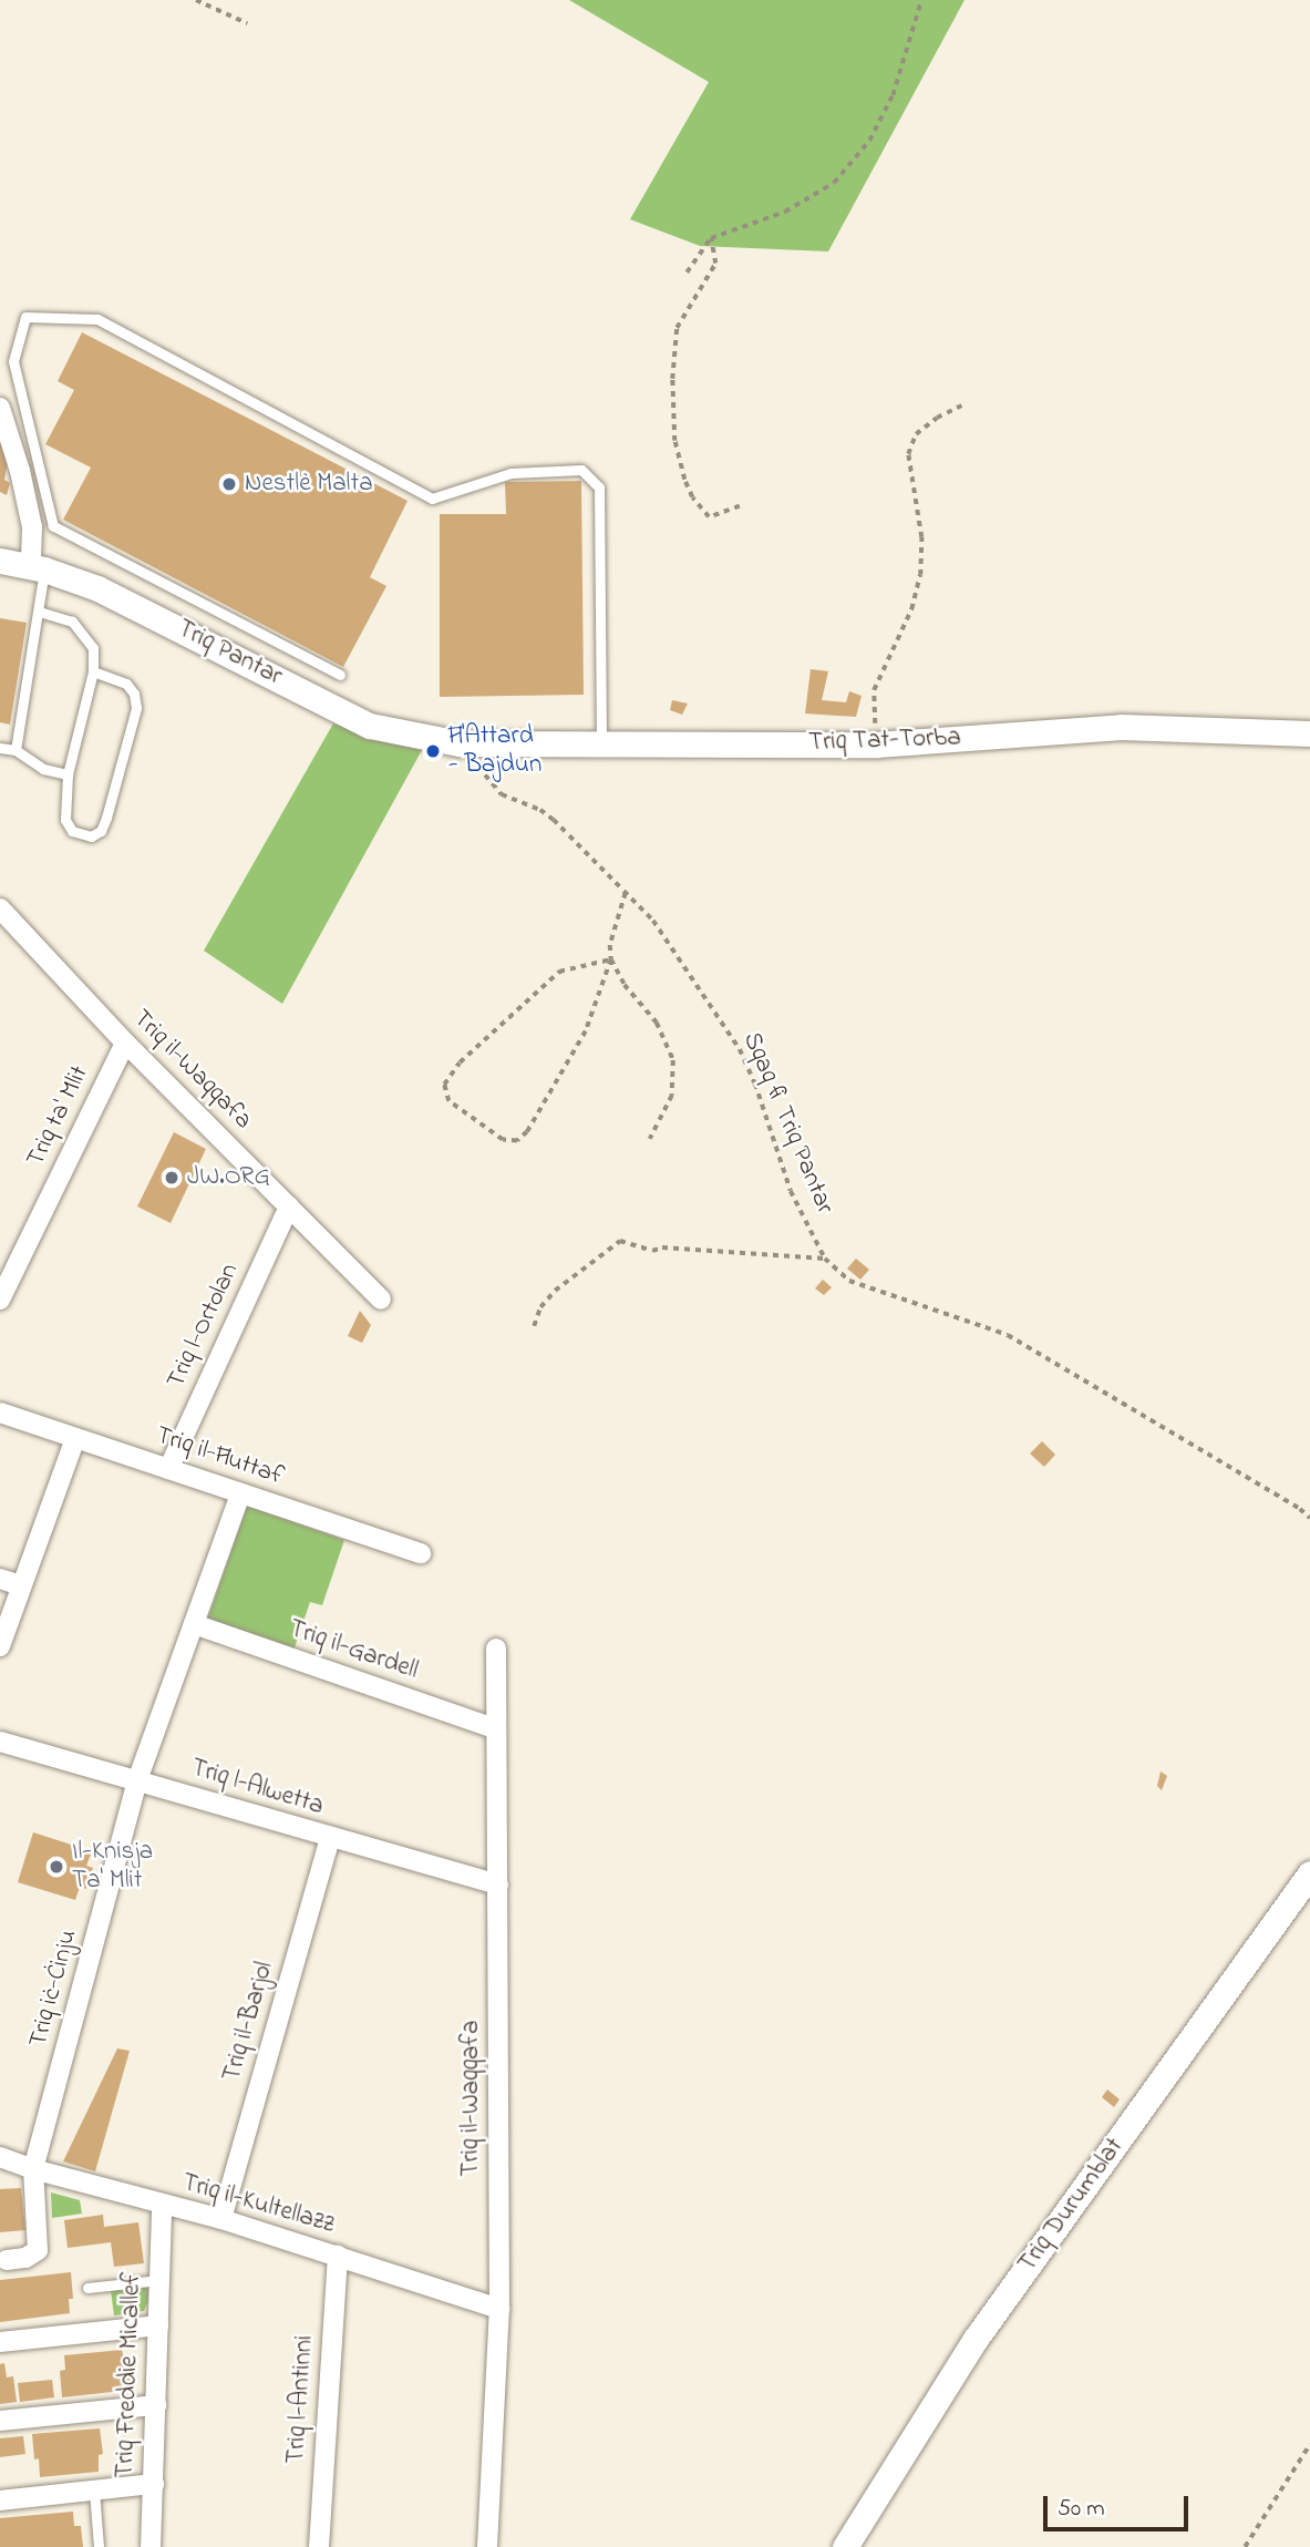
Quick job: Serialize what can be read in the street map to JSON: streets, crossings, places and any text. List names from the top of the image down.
{
  "streets": {
    "main road": ["Triq Pantar", "Triq Tat-Torba", "Triq Durumblat"],
    "street": [
      "Triq il-Waqqafa",
      "Triq ta' Mlit",
      "Triq l-Ortolan",
      "Triq il-Ħuttaf",
      "Triq il-Gardell",
      "Triq l-Alwetta",
      "Triq iċ-Ċinju",
      "Triq il-Barjol",
      "Triq il-Kultellazz",
      "Triq Freddie Micallef",
      "Triq l-Antinni"
    ],
    "path": ["Sqaq fi Triq Pantar"]
  },
  "crossings": [
    ["Triq Pantar", "Triq Tat-Torba"],
    ["Triq Pantar", "Sqaq fi Triq Pantar"],
    ["Triq Tat-Torba", "Sqaq fi Triq Pantar"],
    ["Triq il-Waqqafa", "Triq ta' Mlit"],
    ["Triq il-Waqqafa", "Triq l-Ortolan"],
    ["Triq il-Waqqafa", "Triq il-Gardell"],
    ["Triq il-Waqqafa", "Triq l-Alwetta"],
    ["Triq il-Waqqafa", "Triq il-Kultellazz"],
    ["Triq l-Ortolan", "Triq il-Ħuttaf"],
    ["Triq il-Ħuttaf", "Triq iċ-Ċinju"],
    ["Triq il-Gardell", "Triq iċ-Ċinju"],
    ["Triq l-Alwetta", "Triq iċ-Ċinju"],
    ["Triq l-Alwetta", "Triq il-Barjol"],
    ["Triq iċ-Ċinju", "Triq il-Kultellazz"],
    ["Triq il-Barjol", "Triq il-Kultellazz"],
    ["Triq il-Kultellazz", "Triq Freddie Micallef"],
    ["Triq il-Kultellazz", "Triq l-Antinni"]
  ],
  "places": [
    "Nestlè Malta",
    "Ħ'Attard - Bajdun",
    "JW.ORG",
    "Il-Knisja Ta' Mlit"
  ],
  "scale_bar": "50 m"
}
